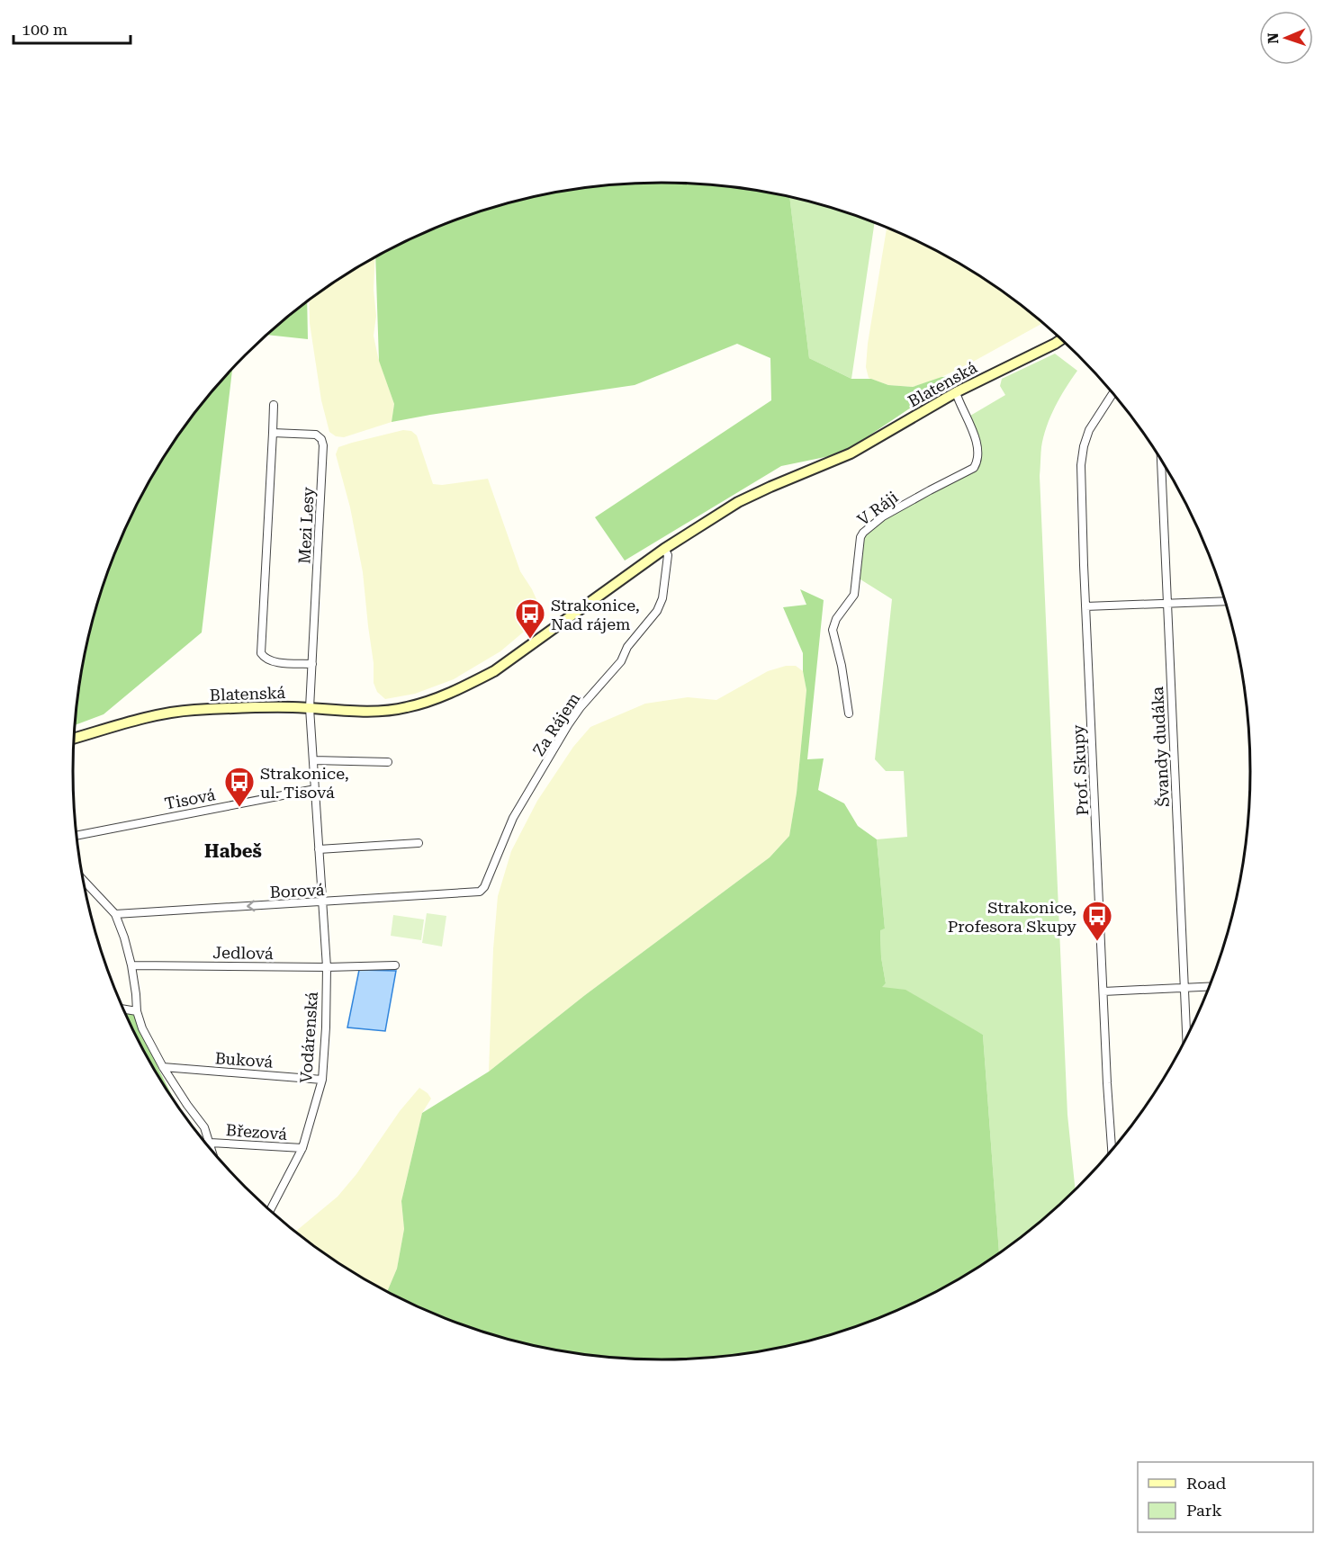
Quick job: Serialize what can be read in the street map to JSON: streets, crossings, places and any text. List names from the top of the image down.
{
  "streets": {
    "street": [
      "Blatenská",
      "V Ráji",
      "Mezi Lesy",
      "Za Rájem",
      "Švandy dudáka",
      "Prof. Skupy",
      "Tisová",
      "Borová",
      "Jedlová",
      "Vodárenská",
      "Buková",
      "Březová"
    ]
  },
  "crossings": [
    ["Blatenská", "V Ráji"],
    ["Blatenská", "Mezi Lesy"],
    ["Blatenská", "Za Rájem"],
    ["Blatenská", "Vodárenská"],
    ["Mezi Lesy", "Vodárenská"],
    ["Za Rájem", "Borová"],
    ["Tisová", "Vodárenská"],
    ["Borová", "Vodárenská"],
    ["Jedlová", "Vodárenská"],
    ["Vodárenská", "Buková"],
    ["Vodárenská", "Březová"]
  ],
  "one_way": ["Borová"],
  "districts": ["Habeš"],
  "places": {
    "bus stop": ["Strakonice, Nad rájem", "Strakonice, ul. Tisová", "Strakonice, Profesora Skupy"]
  },
  "legend": ["Road", "Park"],
  "scale_bar": "100 m",
  "north": "left"
}
